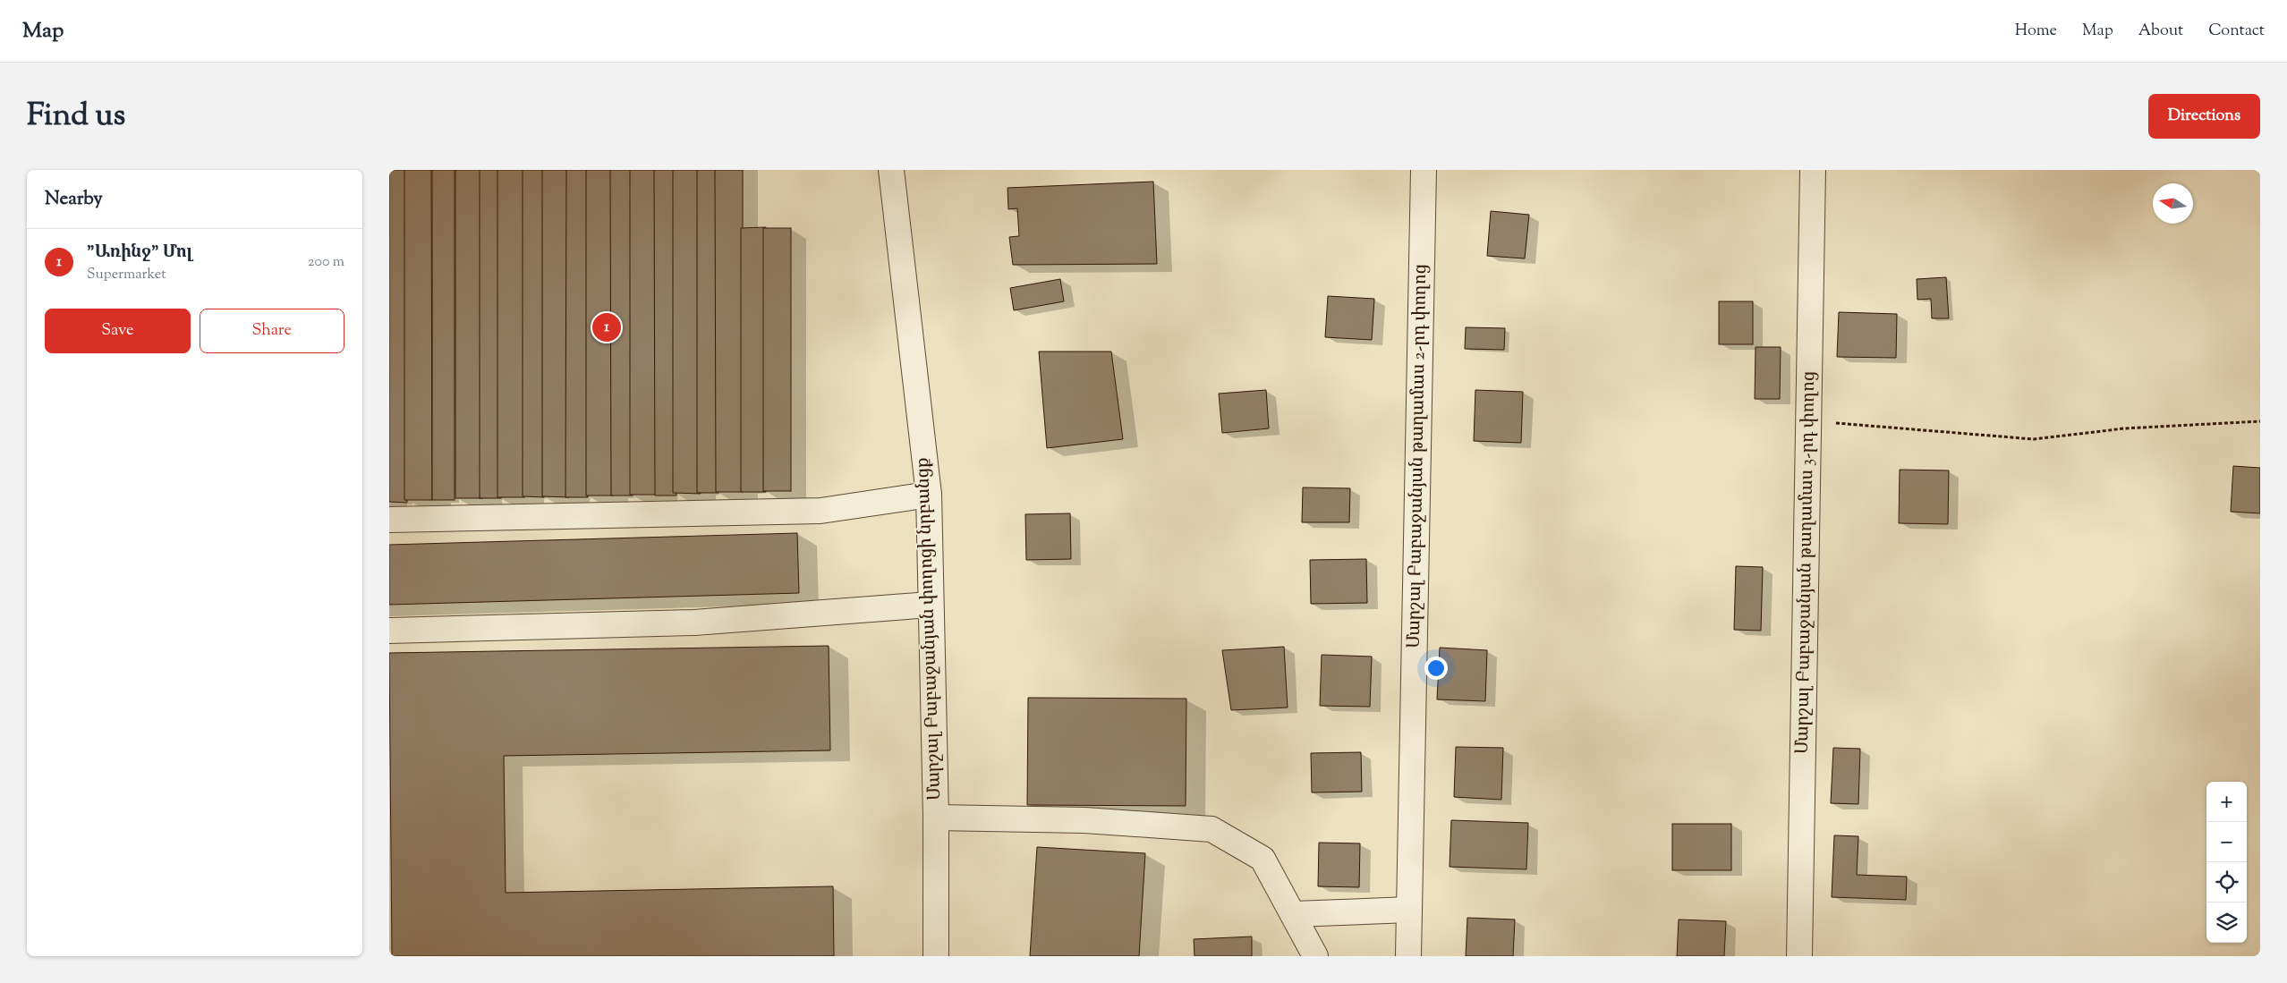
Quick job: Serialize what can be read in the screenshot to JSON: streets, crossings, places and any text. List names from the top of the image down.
{
  "streets": {
    "street": ["Մարշալ Բաբաջանյան թաղամաս 2-րդ փողոց", "Մարշալ Բաբաջանյան թաղամաս 3-րդ փողոց", "Մարշալ Բաբաջանյան փողոցի նրբանցք"]
  },
  "north": "left",
  "page": {
    "header": "Map",
    "nav": [
      "Home",
      "Map",
      "About",
      "Contact"
    ],
    "title": "Find us",
    "buttons": [
      "Directions",
      ["Save", "Share"]
    ],
    "heading": "Nearby",
    "list": [
      {
        "mark": "1",
        "name": "\"Առինջ\" Մոլ",
        "note": "Supermarket",
        "value": "200 m"
      }
    ],
    "pins": "1",
    "map_buttons": ["+", "−"]
  }
}
